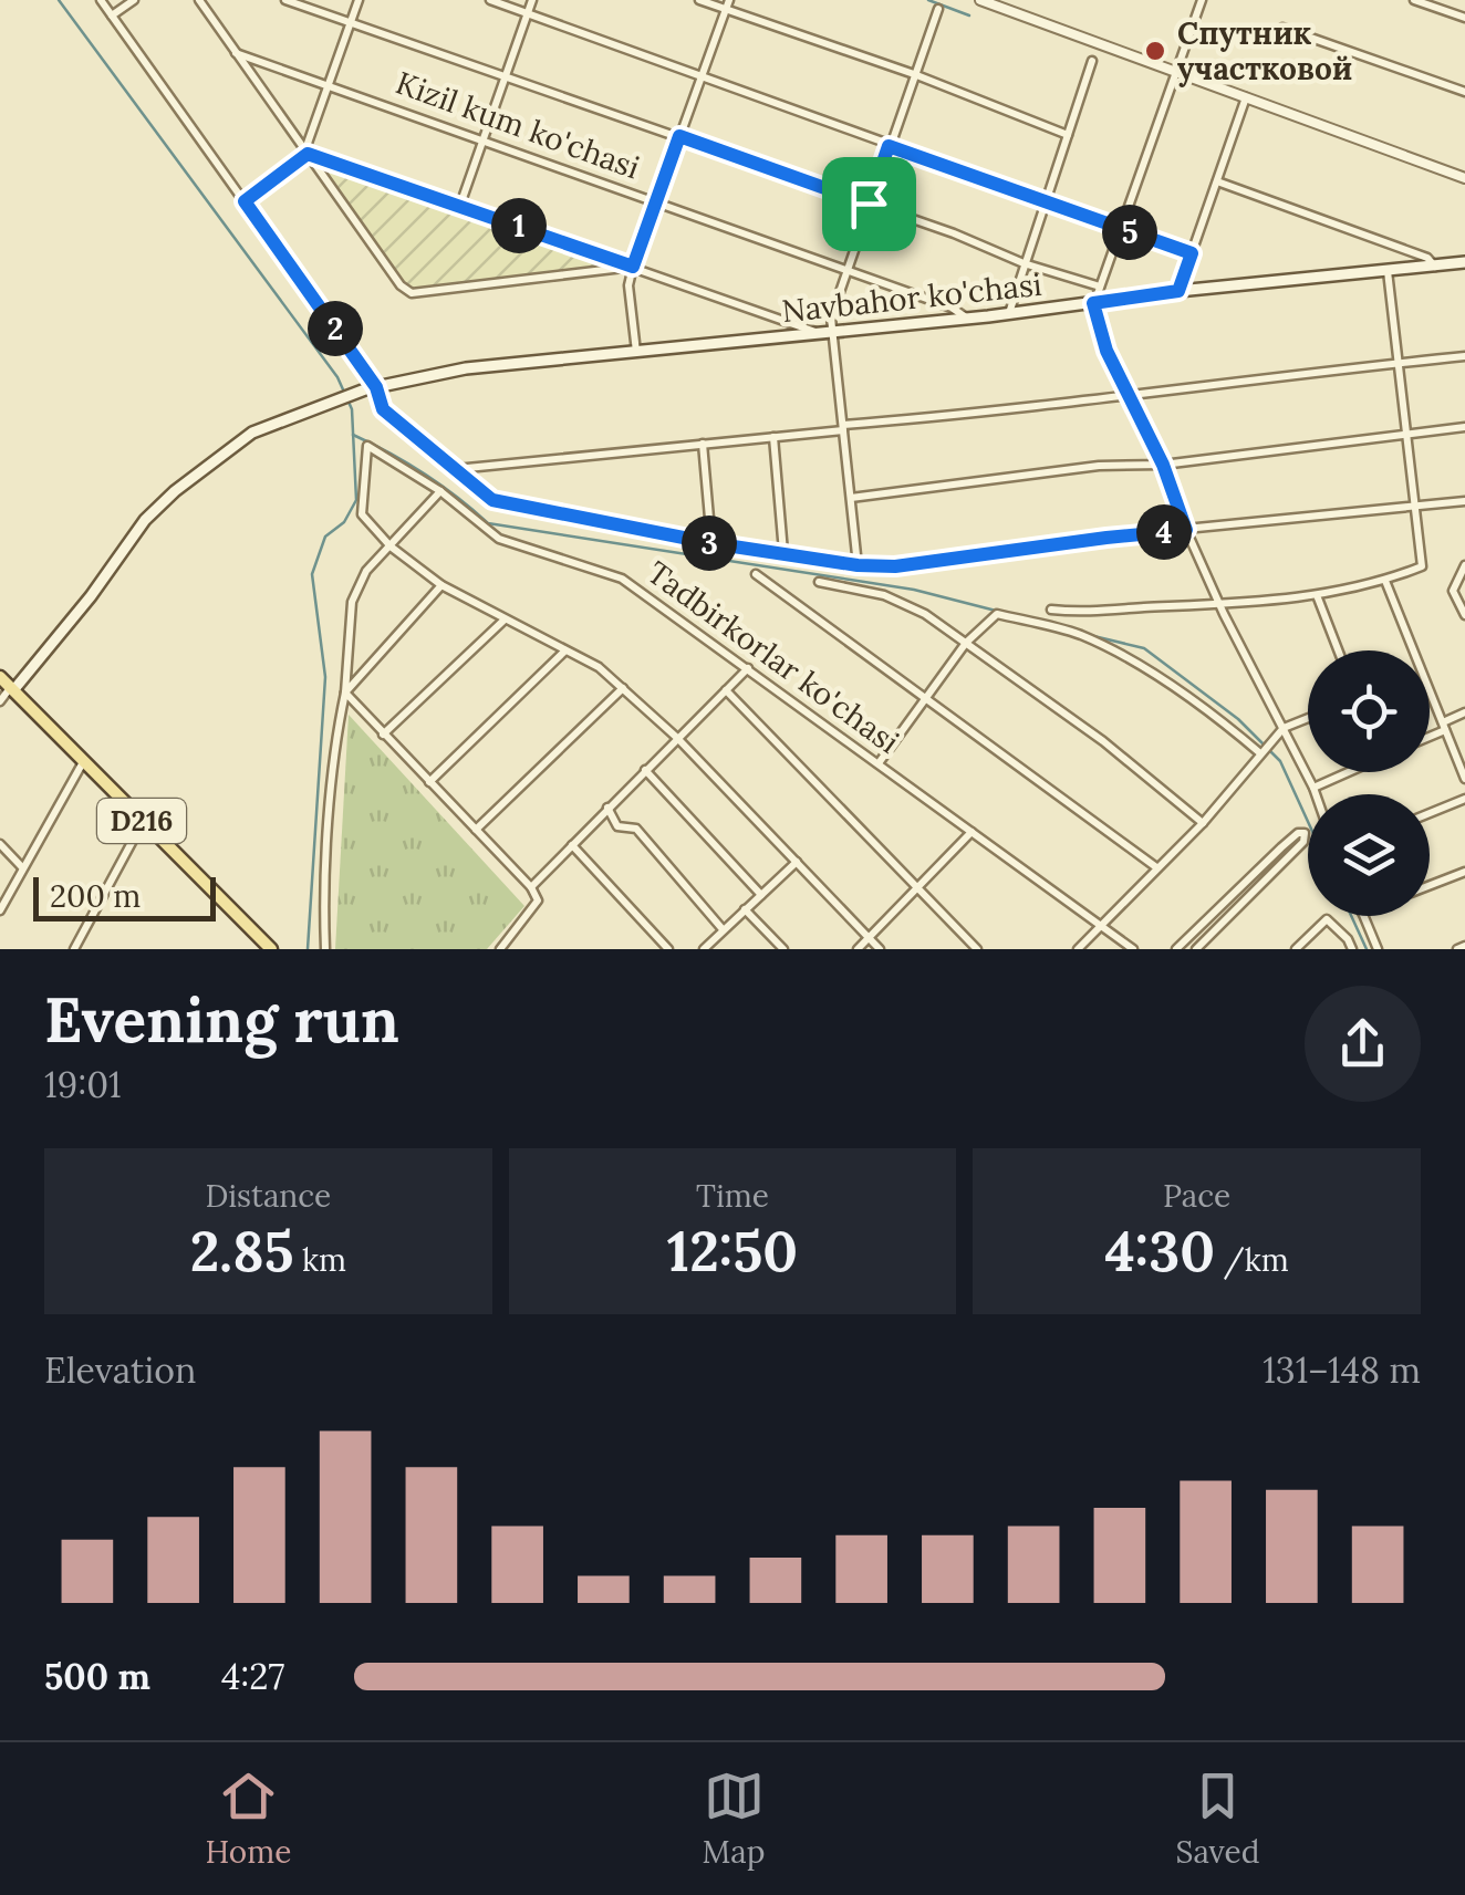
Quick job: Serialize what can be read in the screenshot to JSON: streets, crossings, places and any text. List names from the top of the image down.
{
  "streets": {
    "main road": ["Navbahor ko'chasi", "D216"],
    "street": ["Kizil kum ko'chasi", "Tadbirkorlar ko'chasi"]
  },
  "crossings": [
    ["Kizil kum ko'chasi", "Navbahor ko'chasi"],
    ["Navbahor ko'chasi", "D216"]
  ],
  "places": ["Спутник участковой"],
  "scale_bar": "200 m",
  "page": {
    "pins": [
      "1",
      "5",
      "2",
      "4",
      "3"
    ],
    "scale": "200 m",
    "heading": ["Evening run", "19:01"],
    "stats": [
      ["Distance", "2.85 km"],
      ["Time", "12:50"],
      ["Pace", "4:30 /km"]
    ],
    "chart": ["Elevation", "131–148 m"],
    "list": [
      {
        "name": "500 m",
        "note": "4:27"
      }
    ],
    "tabs": ["Home", "Map", "Saved"]
  }
}
